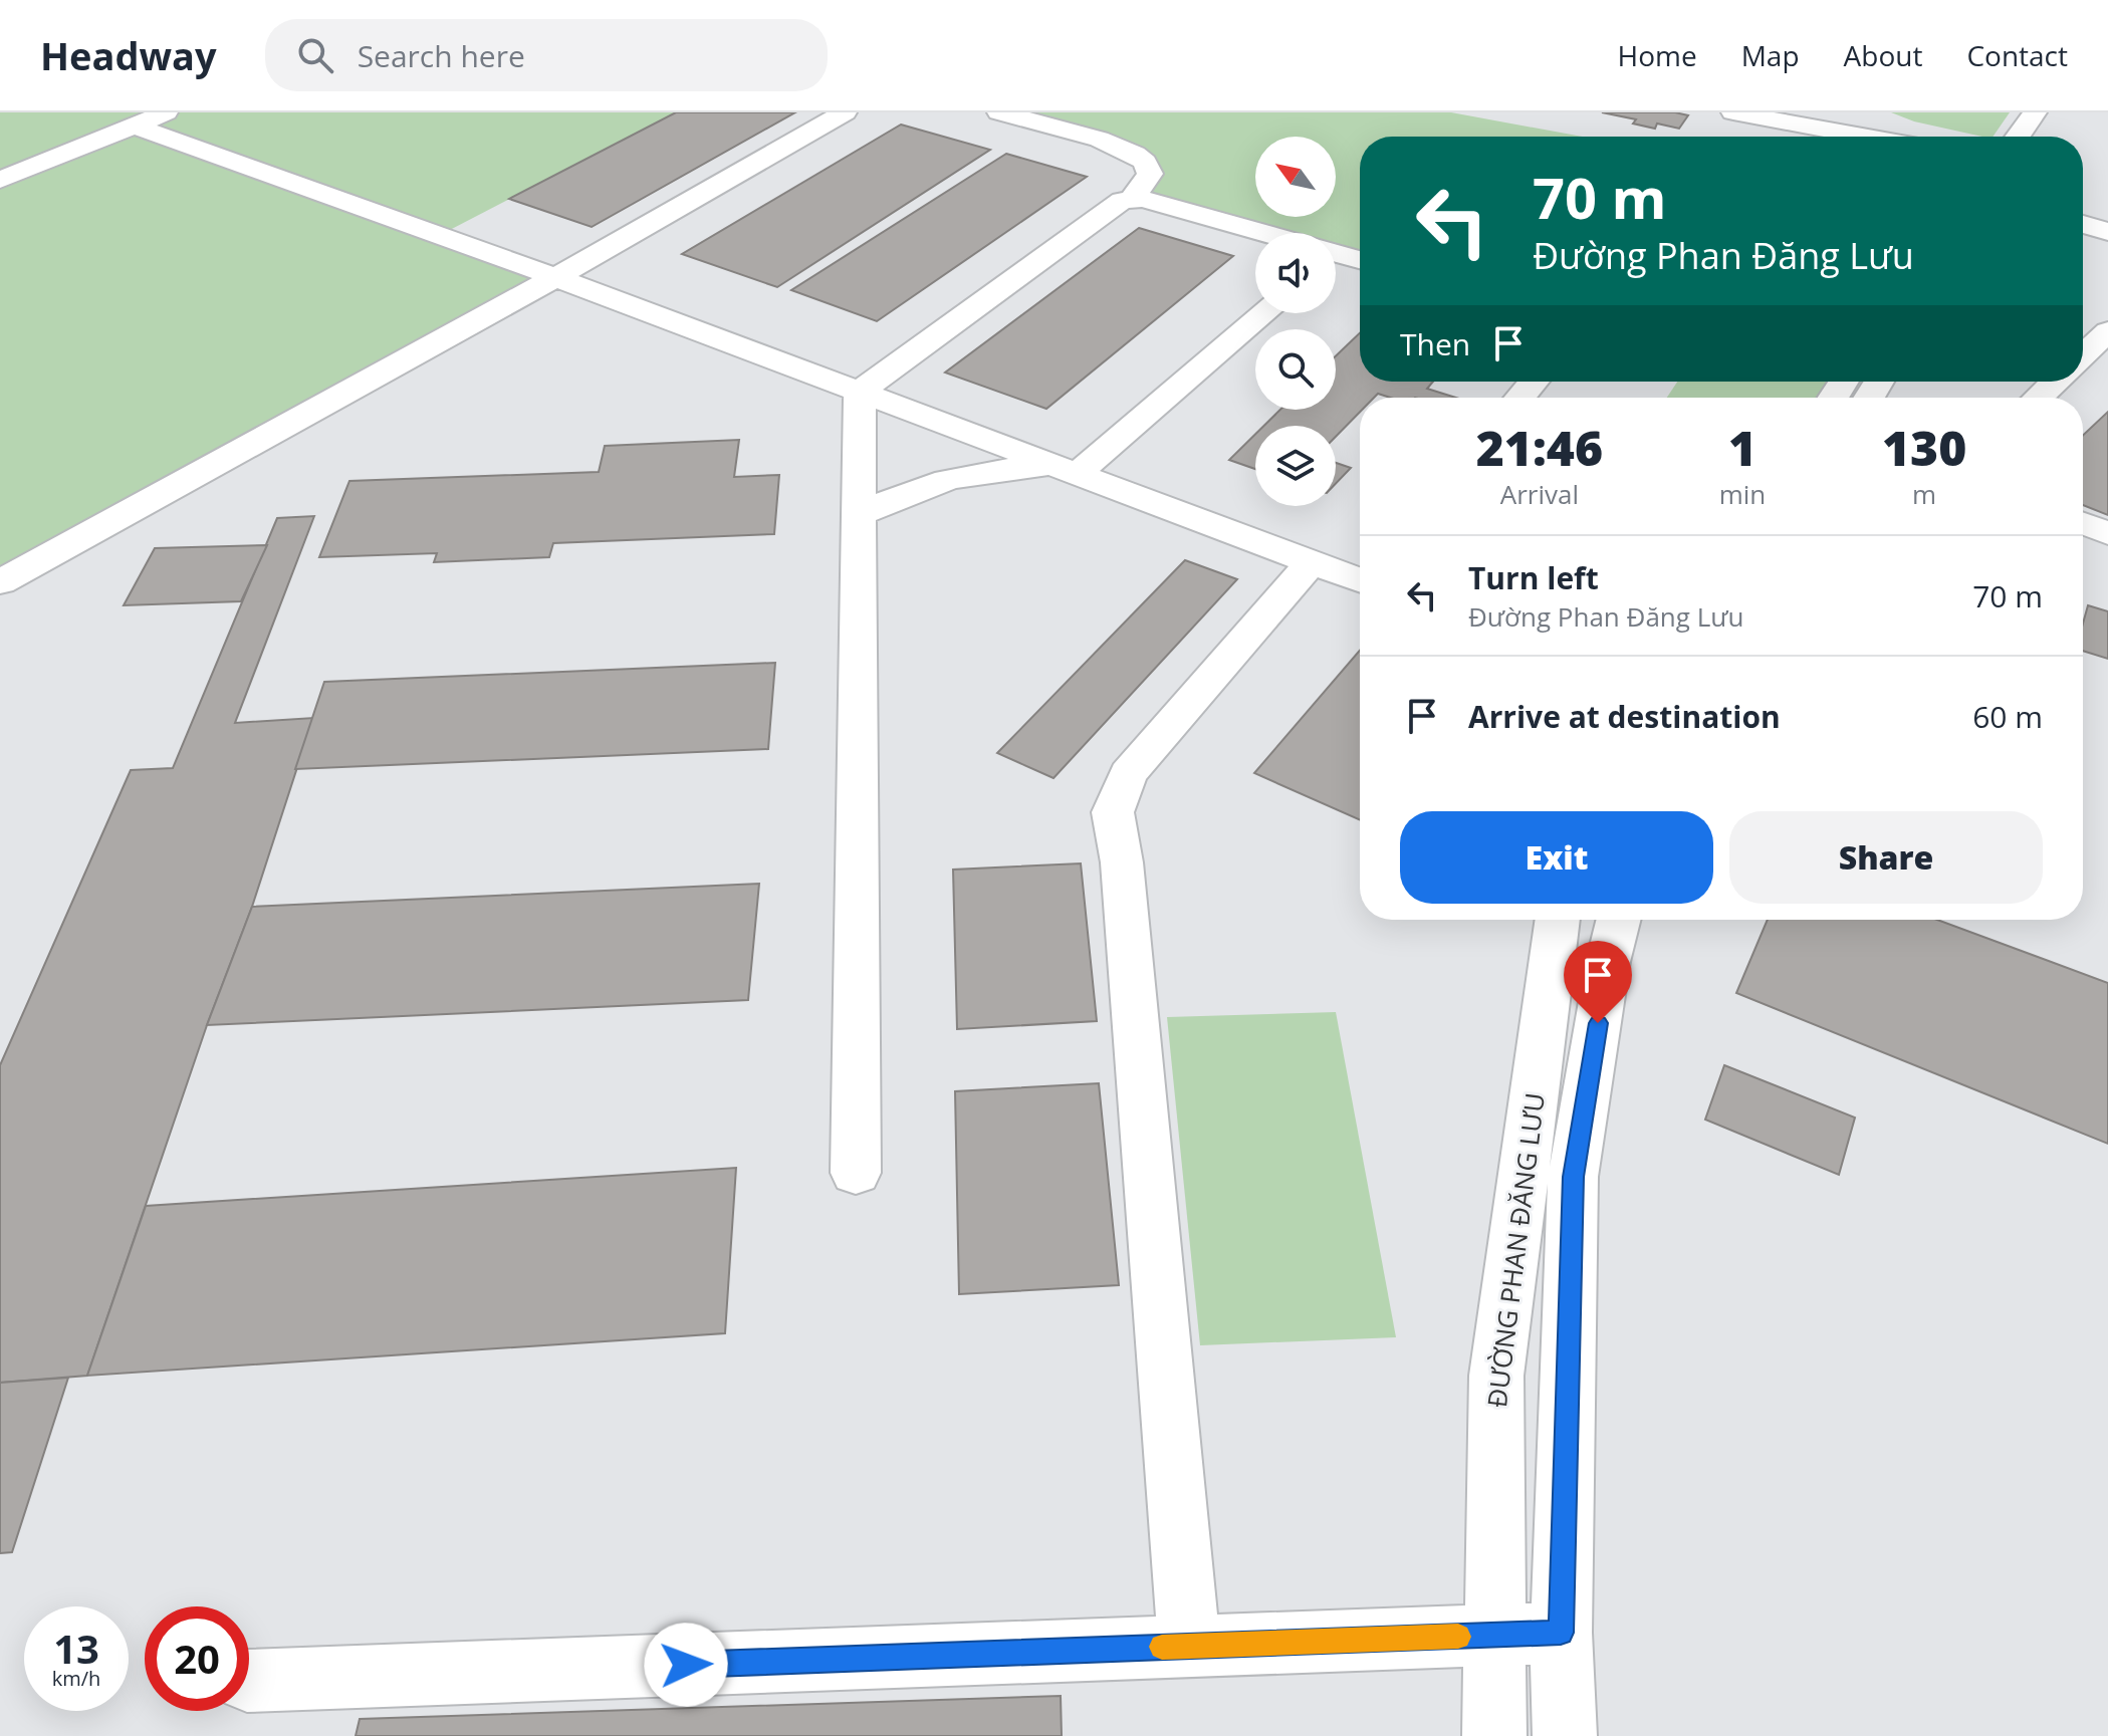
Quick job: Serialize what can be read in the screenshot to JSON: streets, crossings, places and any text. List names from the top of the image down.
{
  "streets": {
    "street": ["ĐƯỜNG PHAN ĐĂNG LƯU"]
  },
  "north": "top left",
  "page": {
    "header": "Headway",
    "search": "Search here",
    "nav": [
      "Home",
      "Map",
      "About",
      "Contact"
    ],
    "turn": ["70 m", "Đường Phan Đăng Lưu"],
    "then": "Then",
    "eta": [
      "21:46",
      "Arrival",
      "1",
      "min",
      "130",
      "m"
    ],
    "list": [
      {
        "name": "Turn left",
        "note": "Đường Phan Đăng Lưu",
        "value": "70 m"
      },
      {
        "name": "Arrive at destination",
        "value": "60 m"
      }
    ],
    "buttons": ["Exit", "Share"],
    "speed": "13 km/h",
    "limit": "20"
  }
}
